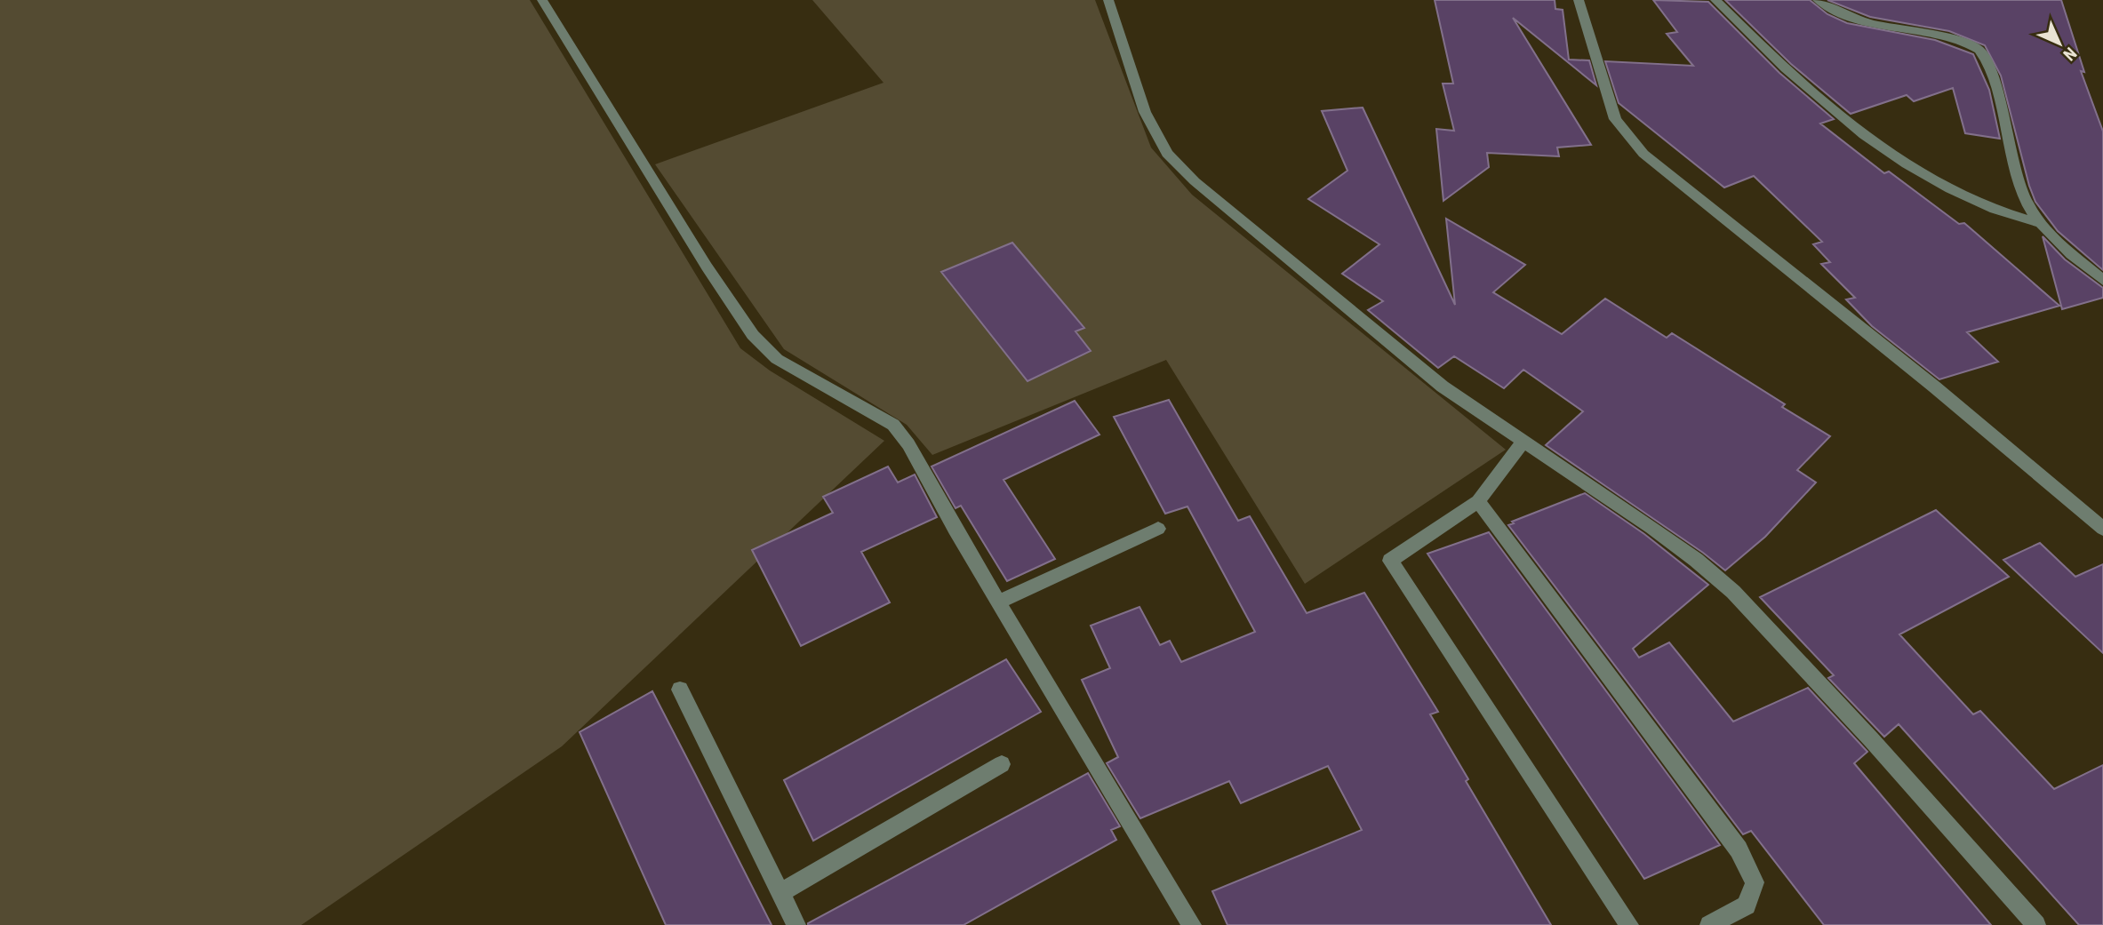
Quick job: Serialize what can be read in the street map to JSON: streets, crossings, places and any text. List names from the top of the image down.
{
  "north": "bottom right"
}
